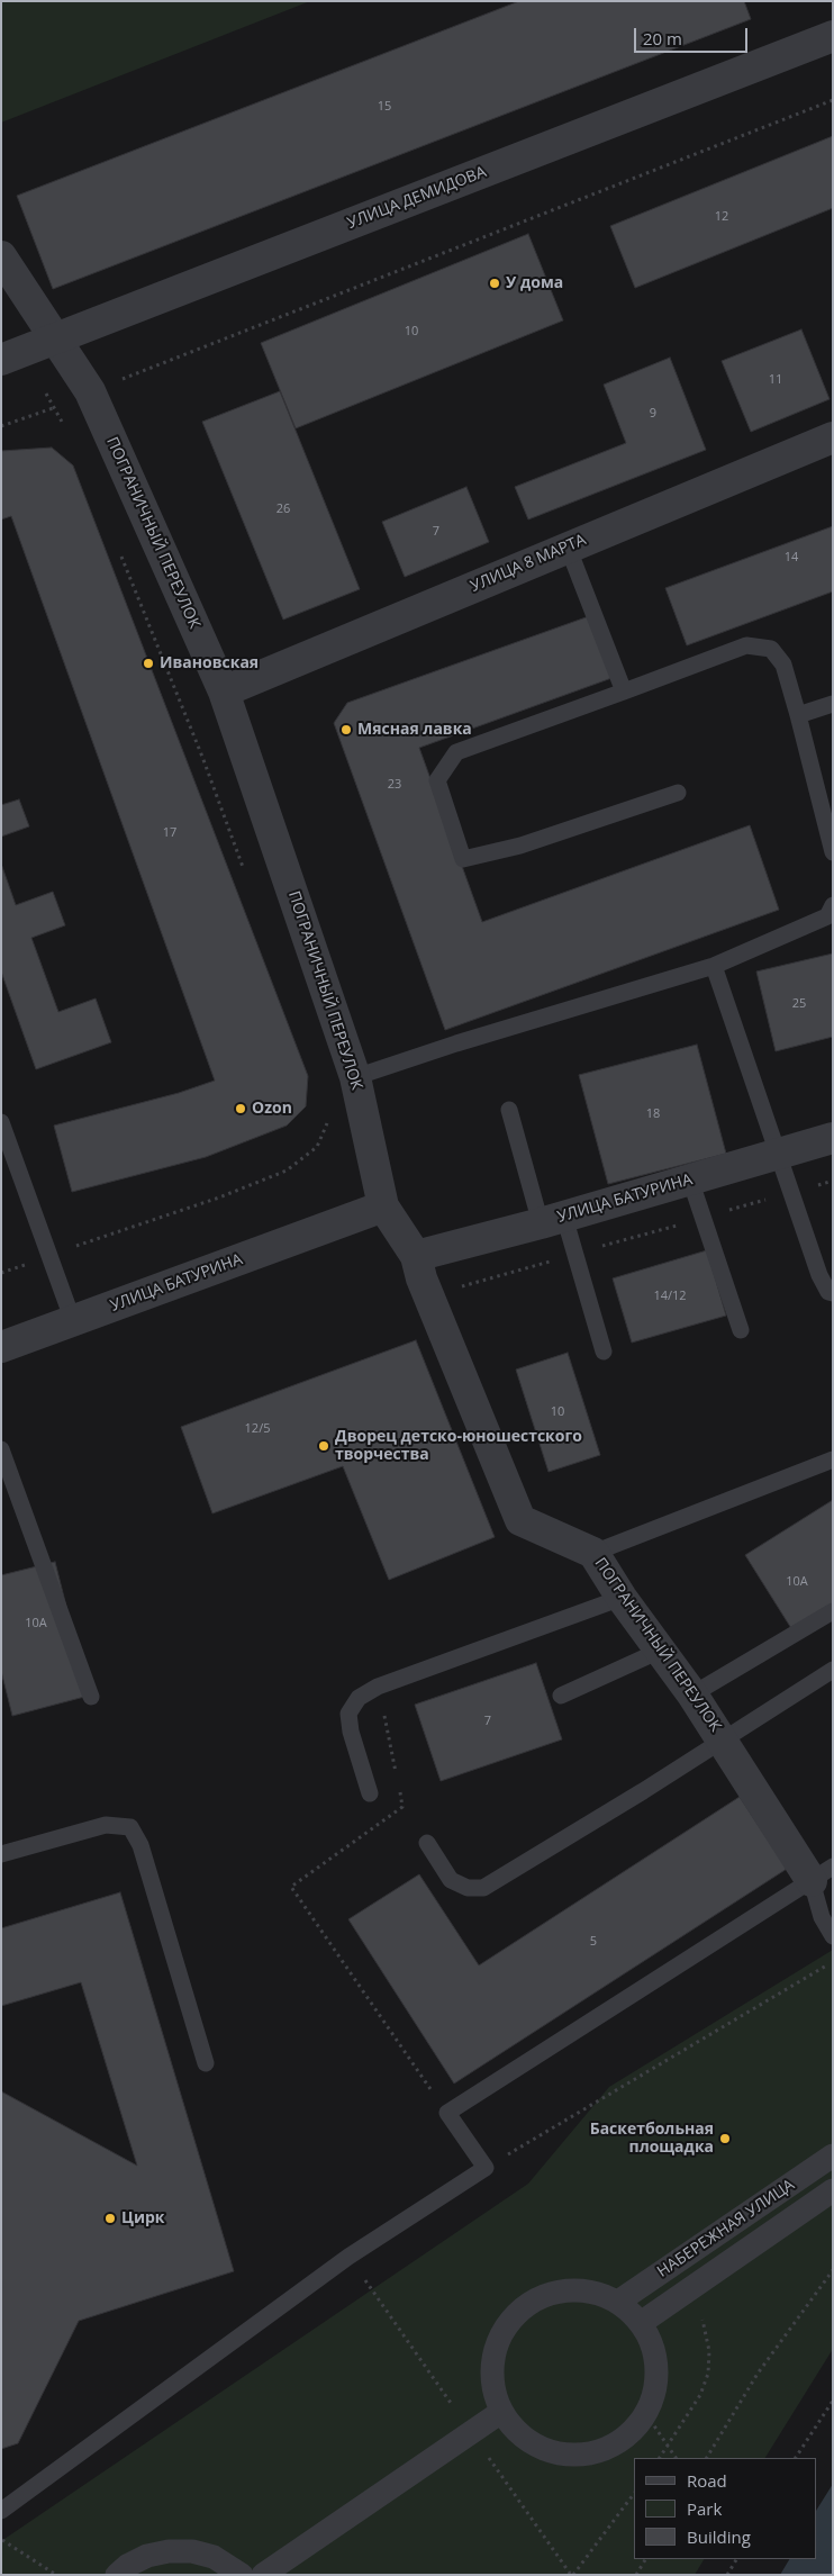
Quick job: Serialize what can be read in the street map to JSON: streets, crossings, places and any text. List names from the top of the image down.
{
  "streets": {
    "street": [
      "УЛИЦА ДЕМИДОВА",
      "ПОГРАНИЧНЫЙ ПЕРЕУЛОК",
      "УЛИЦА 8 МАРТА",
      "УЛИЦА БАТУРИНА",
      "НАБЕРЕЖНАЯ УЛИЦА"
    ]
  },
  "crossings": [
    ["УЛИЦА ДЕМИДОВА", "ПОГРАНИЧНЫЙ ПЕРЕУЛОК"],
    ["ПОГРАНИЧНЫЙ ПЕРЕУЛОК", "УЛИЦА 8 МАРТА"],
    ["ПОГРАНИЧНЫЙ ПЕРЕУЛОК", "УЛИЦА БАТУРИНА"]
  ],
  "places": [
    "У дома",
    "Ивановская",
    "Мясная лавка",
    "Ozon",
    "Дворец детско-юношестского творчества",
    "Баскетбольная площадка",
    "Цирк"
  ],
  "house_numbers": [
    "15",
    "12",
    "10",
    "11",
    "9",
    "26",
    "7",
    "14",
    "23",
    "17",
    "25",
    "18",
    "14/12",
    "10",
    "12/5",
    "10А",
    "10А",
    "7",
    "5"
  ],
  "legend": ["Road", "Park", "Building"],
  "scale_bar": "20 m"
}
